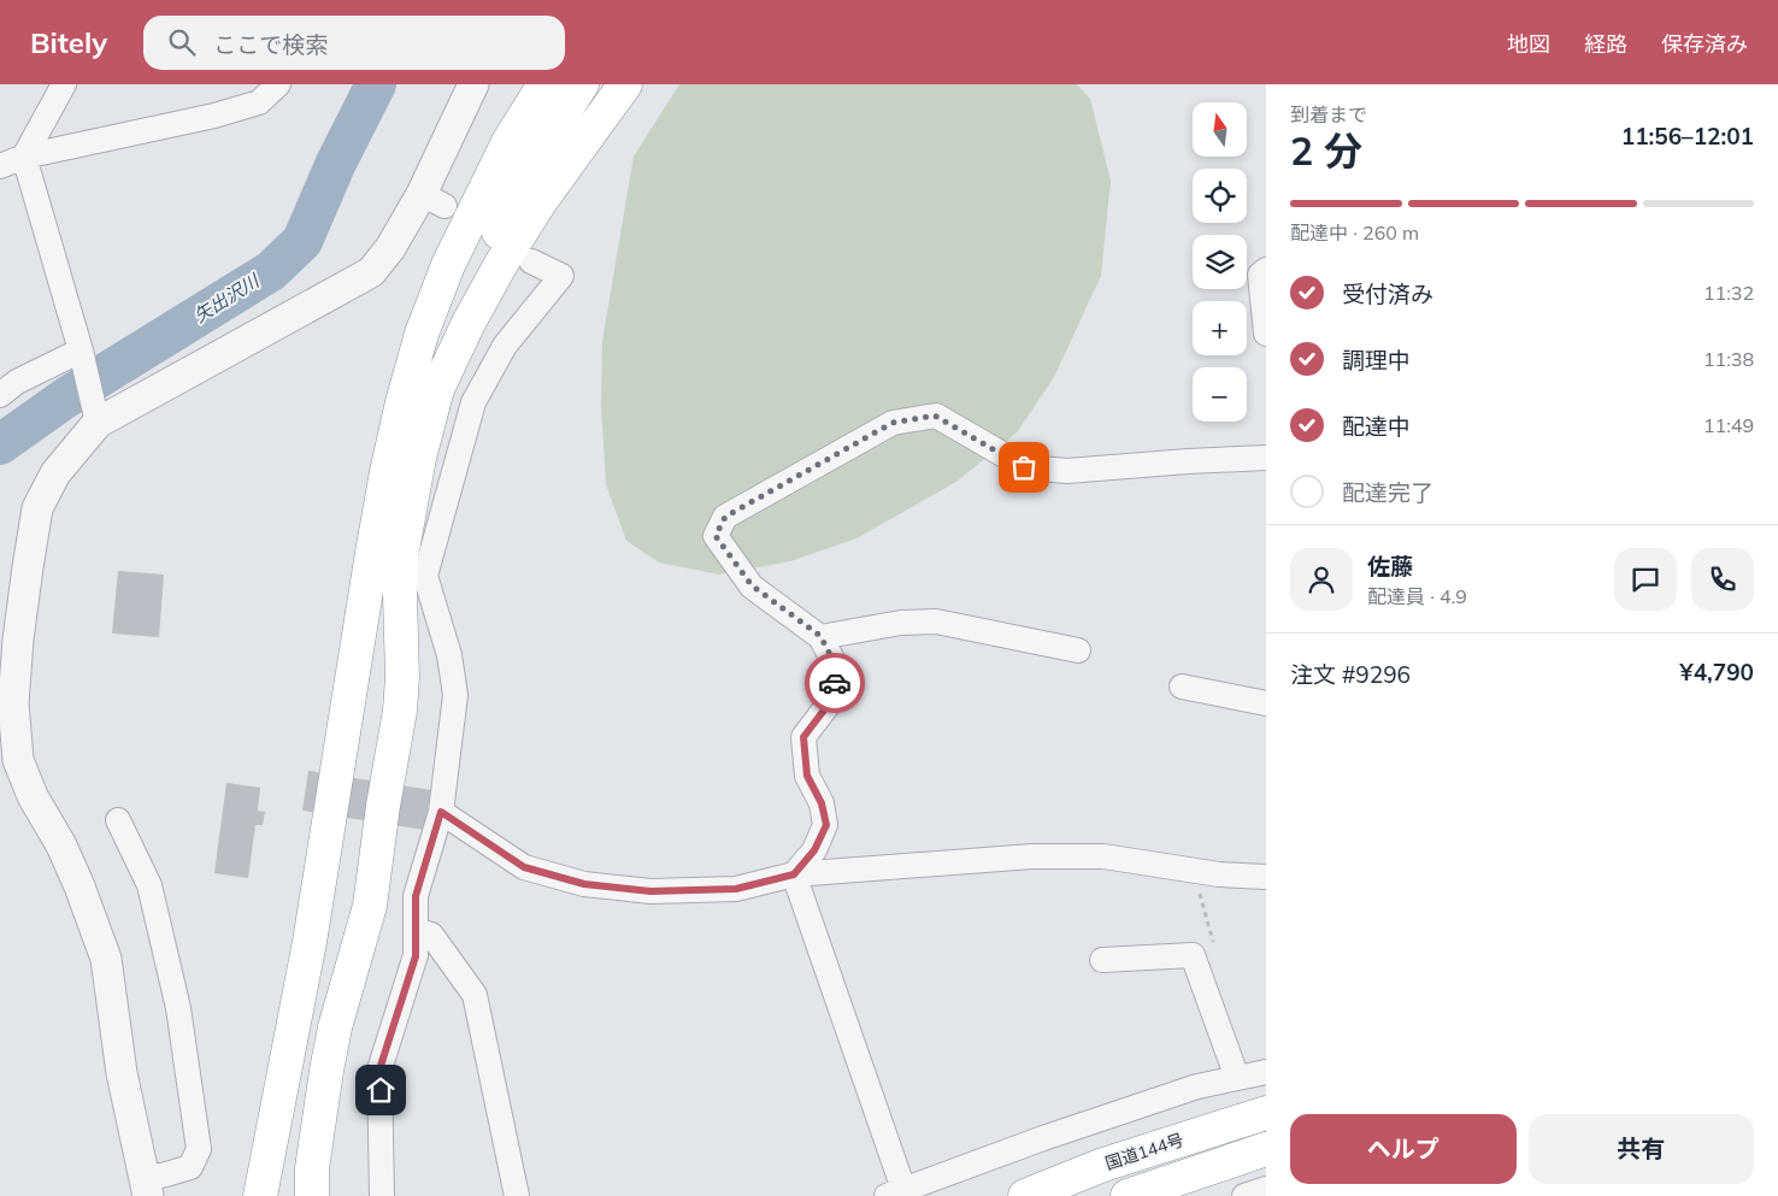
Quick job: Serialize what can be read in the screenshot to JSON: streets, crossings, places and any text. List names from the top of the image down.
{
  "streets": {
    "highway": ["国道144号"]
  },
  "water": ["矢出沢川"],
  "north": "top",
  "page": {
    "header": "Bitely",
    "search": "ここで検索",
    "nav": ["地図", "経路", "保存済み"],
    "heading": ["2 分", "到着まで", "11:56–12:01"],
    "panel": [
      "佐藤",
      "配達員 · 4.9",
      "注文 #9296",
      "¥4,790"
    ],
    "map_buttons": ["+", "−"],
    "bar": "配達中 · 260 m",
    "list": [
      ["受付済み", "11:32"],
      ["調理中", "11:38"],
      ["配達中", "11:49"],
      "配達完了"
    ],
    "buttons": ["ヘルプ", "共有"]
  }
}
